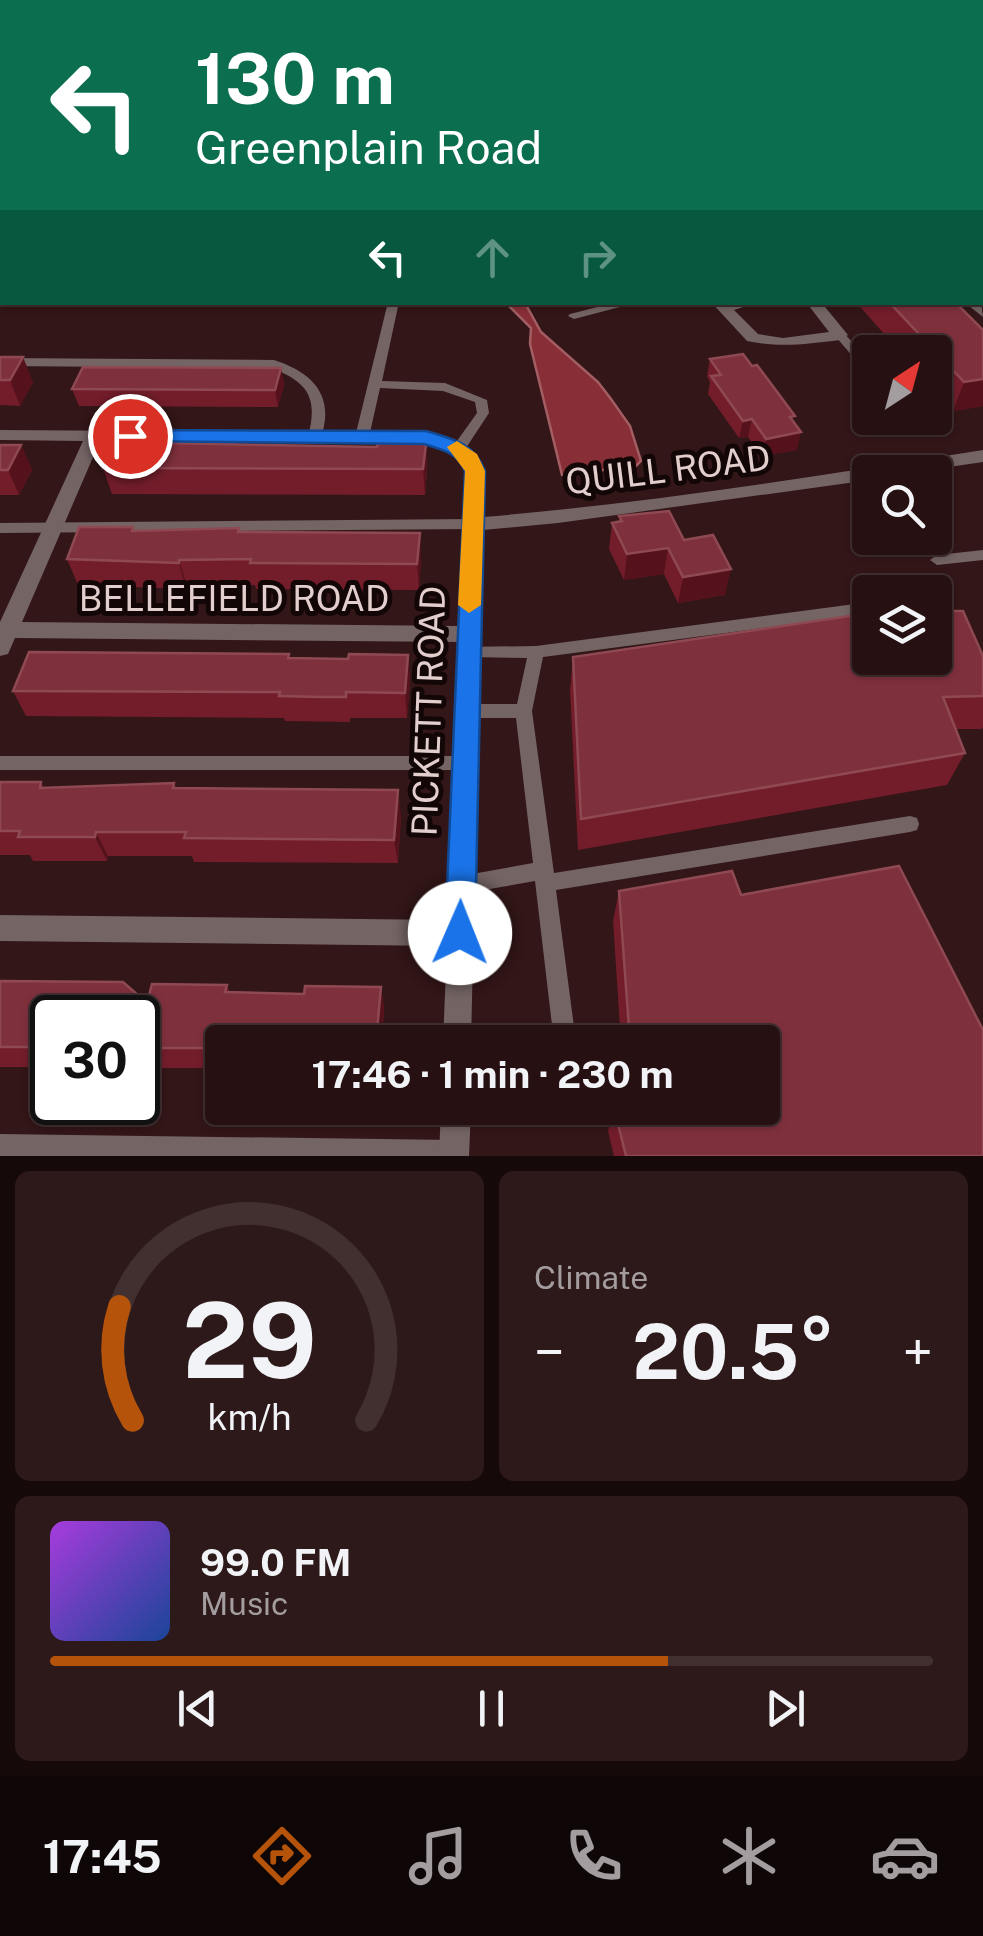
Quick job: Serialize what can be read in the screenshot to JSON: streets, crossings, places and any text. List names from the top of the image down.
{
  "streets": {
    "street": ["QUILL ROAD", "BELLEFIELD ROAD", "PICKETT ROAD"]
  },
  "crossings": [
    ["QUILL ROAD", "PICKETT ROAD"],
    ["BELLEFIELD ROAD", "PICKETT ROAD"]
  ],
  "north": "top right",
  "page": {
    "turn": ["130 m", "Greenplain Road"],
    "limit": "30",
    "trip": "17:46 · 1 min · 230 m",
    "tile": "Climate",
    "heat": ["−", "20.5°", "+"],
    "song": ["99.0 FM", "Music"],
    "tabs": "17:45",
    "gauge": ["29", "km/h"]
  }
}
